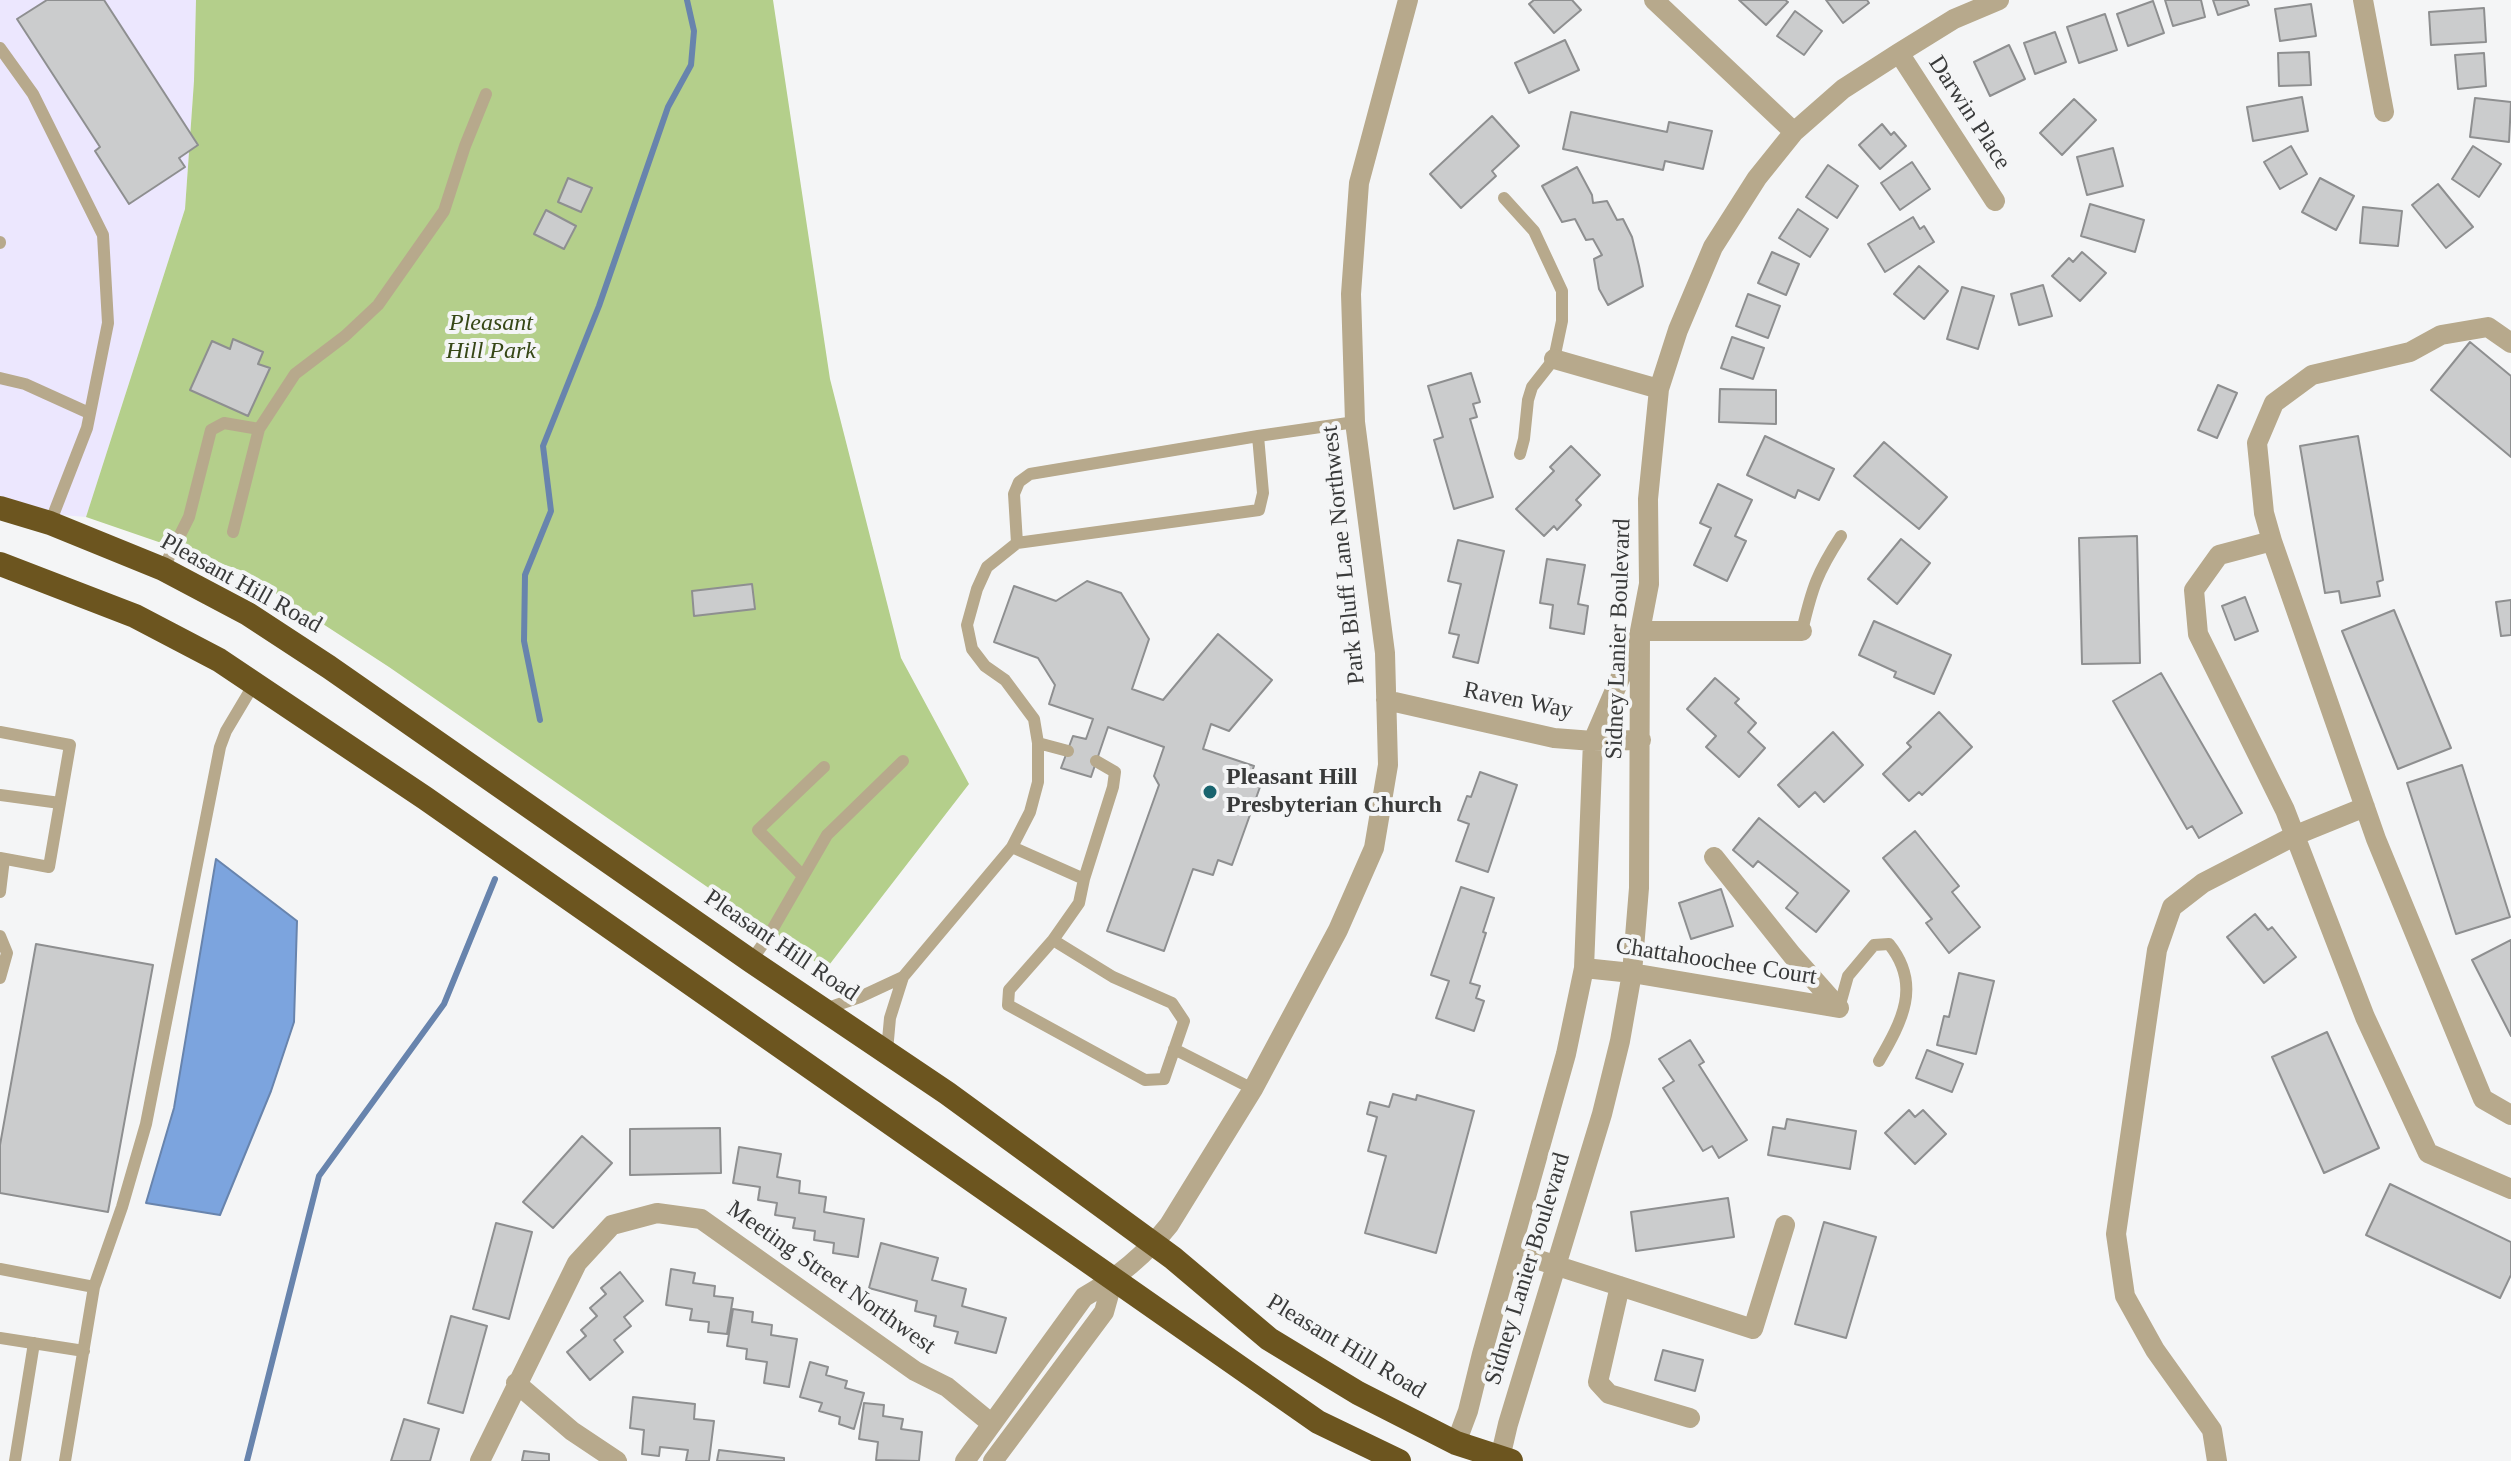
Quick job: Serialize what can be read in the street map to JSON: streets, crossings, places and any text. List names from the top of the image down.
{
  "streets": {
    "highway": ["Pleasant Hill Road"],
    "street": [
      "Darwin Place",
      "Park Bluff Lane Northwest",
      "Sidney Lanier Boulevard",
      "Raven Way",
      "Chattahoochee Court",
      "Meeting Street Northwest"
    ]
  },
  "crossings": [
    ["Darwin Place", "Sidney Lanier Boulevard"],
    ["Park Bluff Lane Northwest", "Pleasant Hill Road"],
    ["Park Bluff Lane Northwest", "Raven Way"],
    ["Park Bluff Lane Northwest", "Meeting Street Northwest"],
    ["Pleasant Hill Road", "Sidney Lanier Boulevard"],
    ["Sidney Lanier Boulevard", "Raven Way"],
    ["Sidney Lanier Boulevard", "Chattahoochee Court"]
  ],
  "parks": ["Pleasant Hill Park"],
  "places": ["Pleasant Hill Presbyterian Church"]
}
